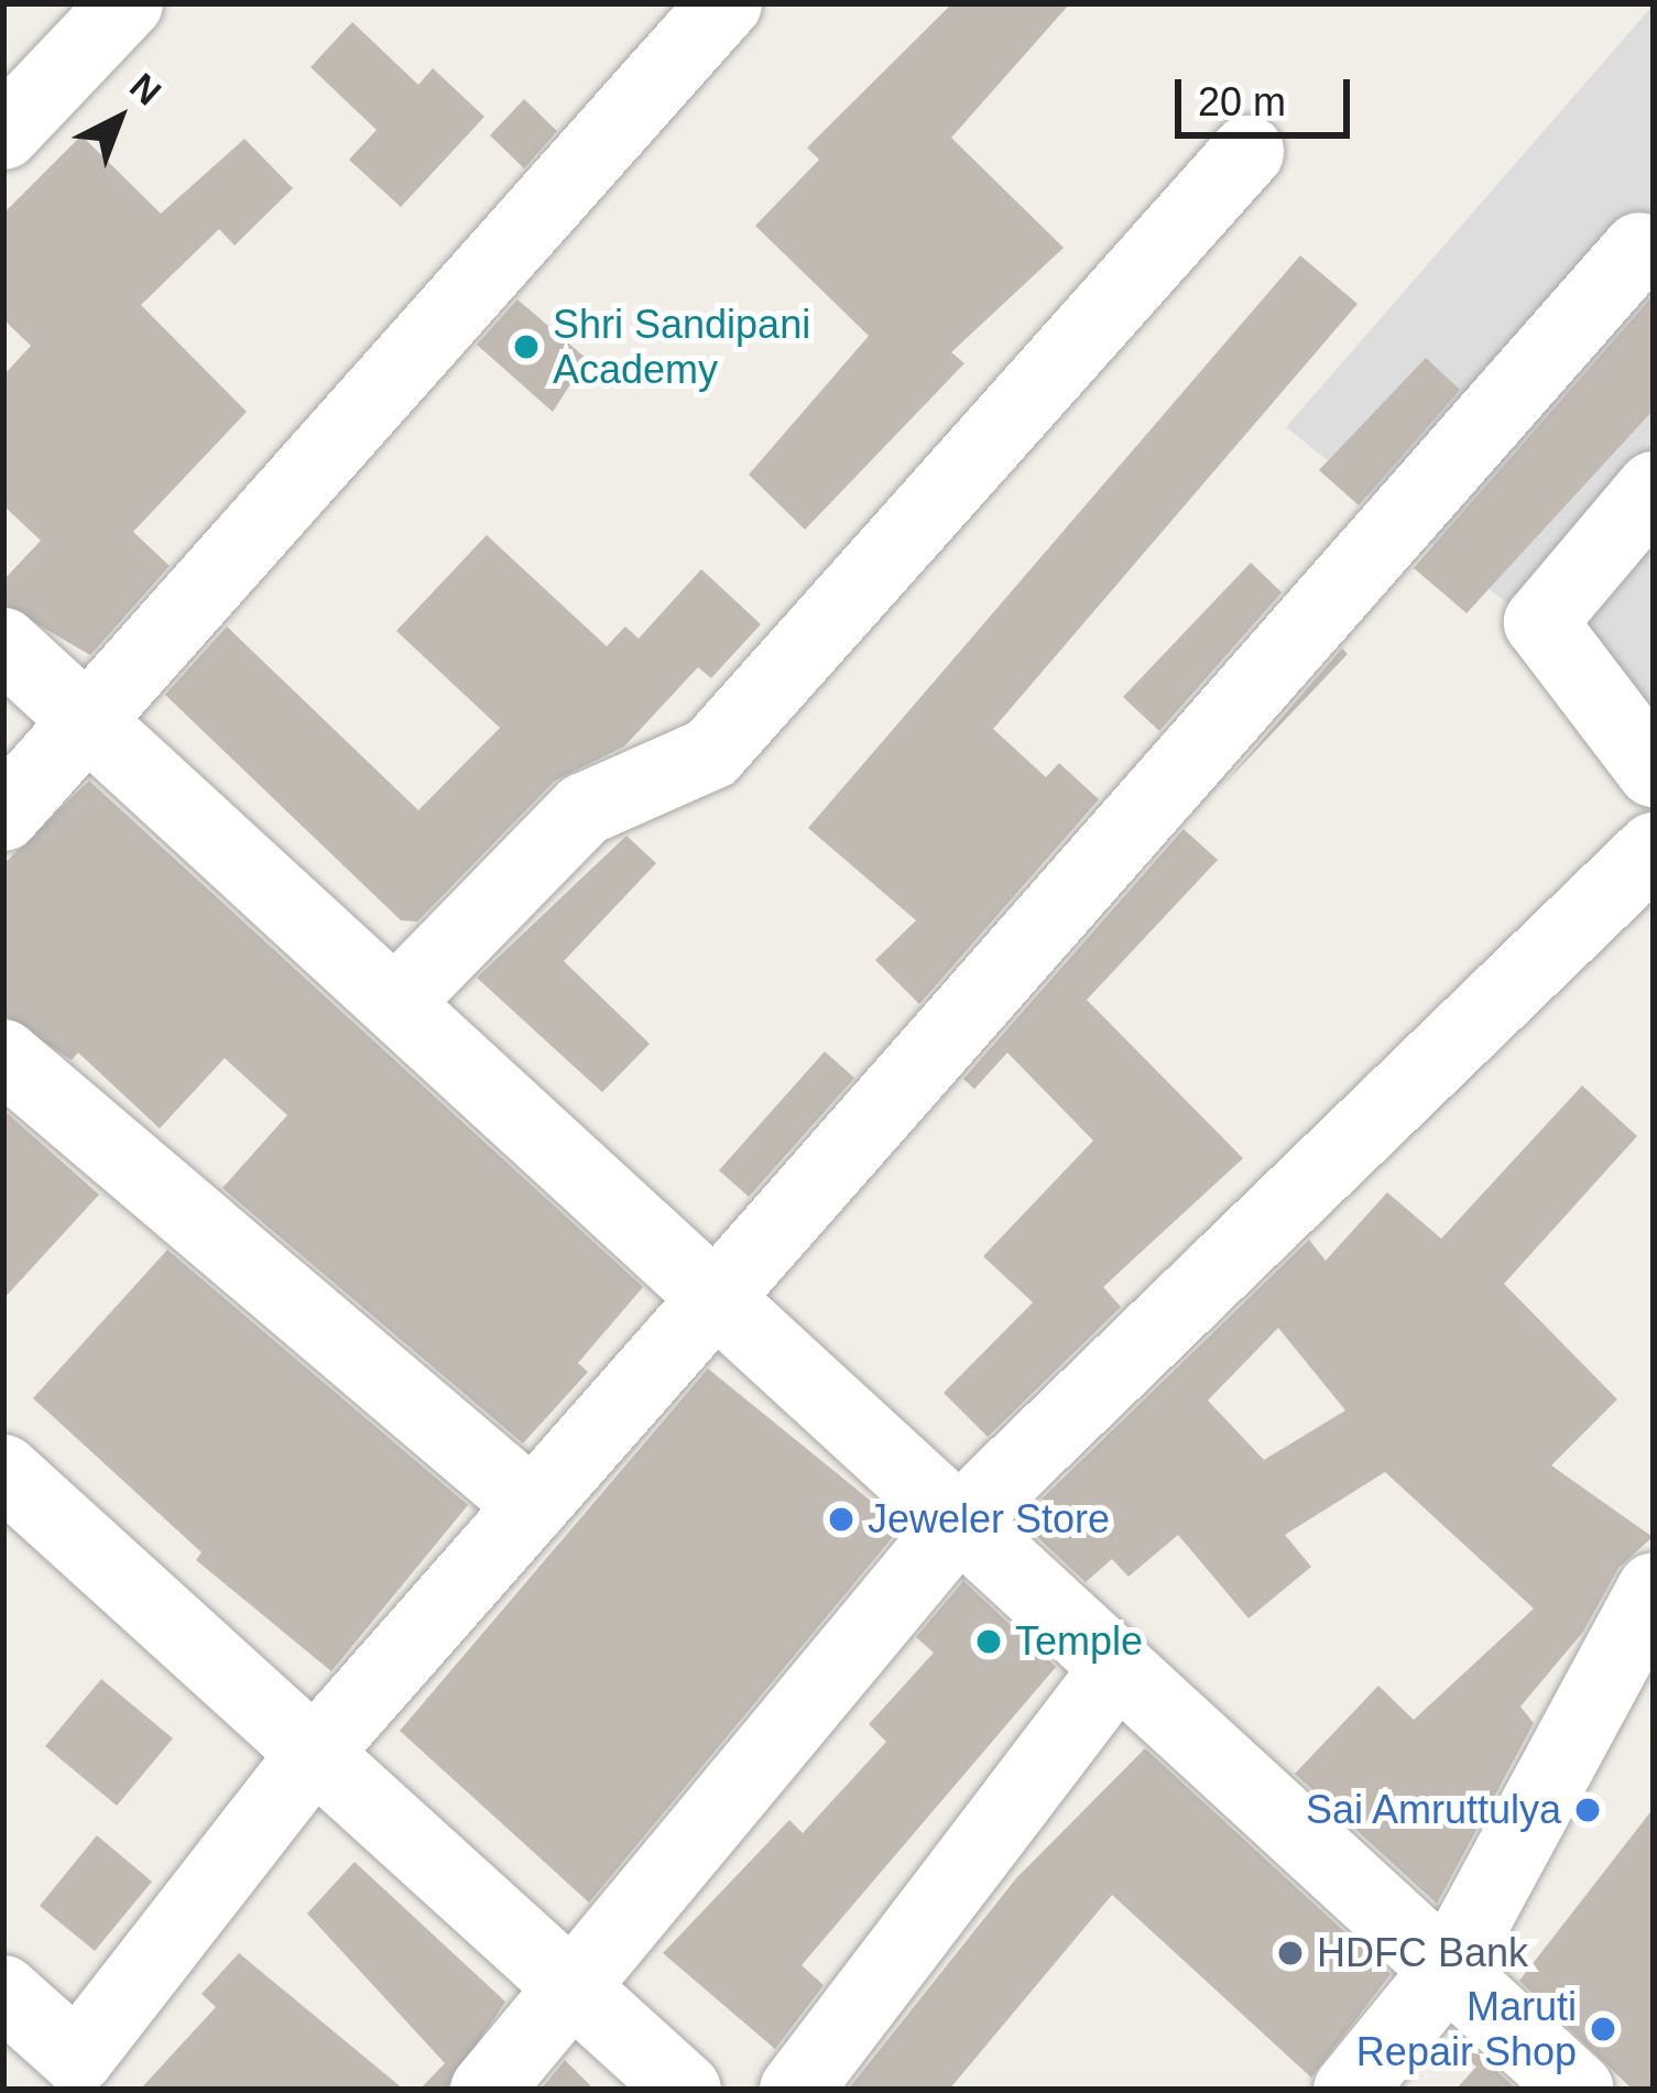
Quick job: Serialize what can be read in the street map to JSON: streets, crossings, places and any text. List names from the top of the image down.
{
  "places": [
    "Shri Sandipani Academy",
    "Jeweler Store",
    "Temple",
    "Sai Amruttulya",
    "HDFC Bank",
    "Maruti Repair Shop"
  ],
  "scale_bar": "20 m",
  "north": "top right"
}
